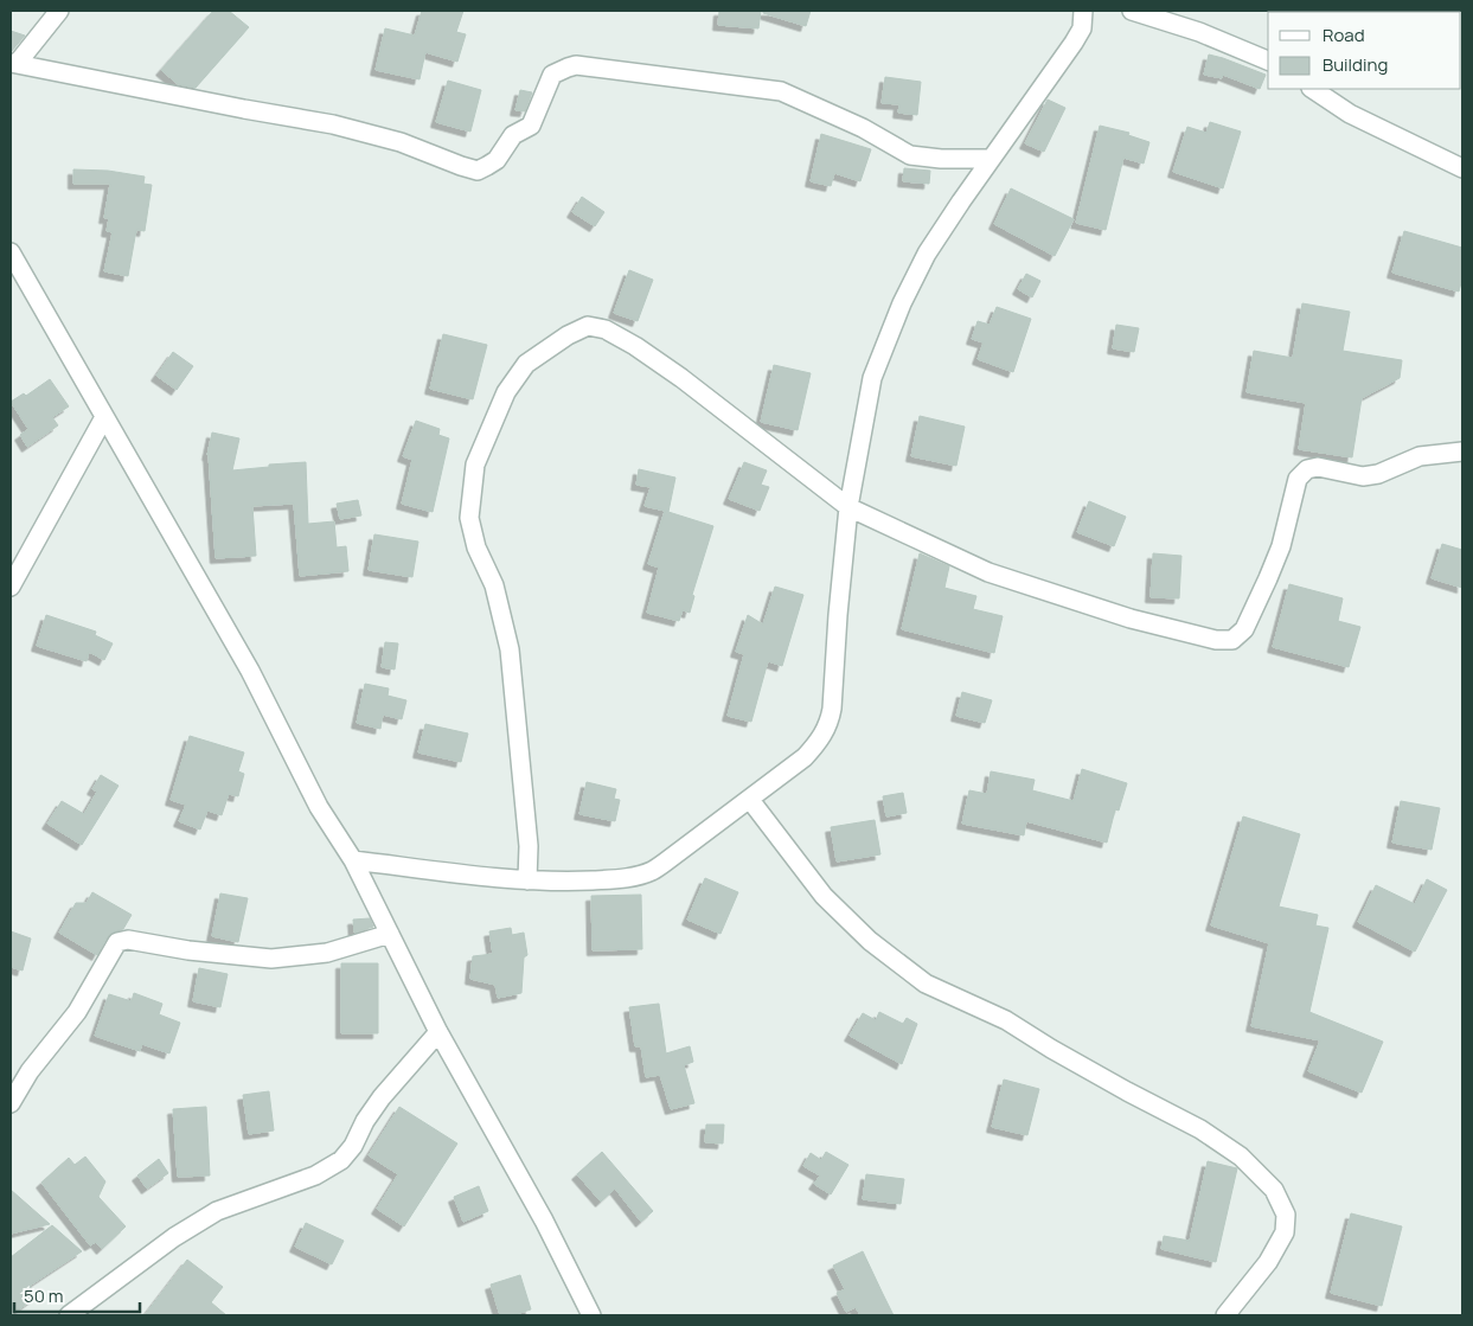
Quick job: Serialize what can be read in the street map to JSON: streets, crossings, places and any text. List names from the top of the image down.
{
  "legend": ["Road", "Building"],
  "scale_bar": "50 m"
}
